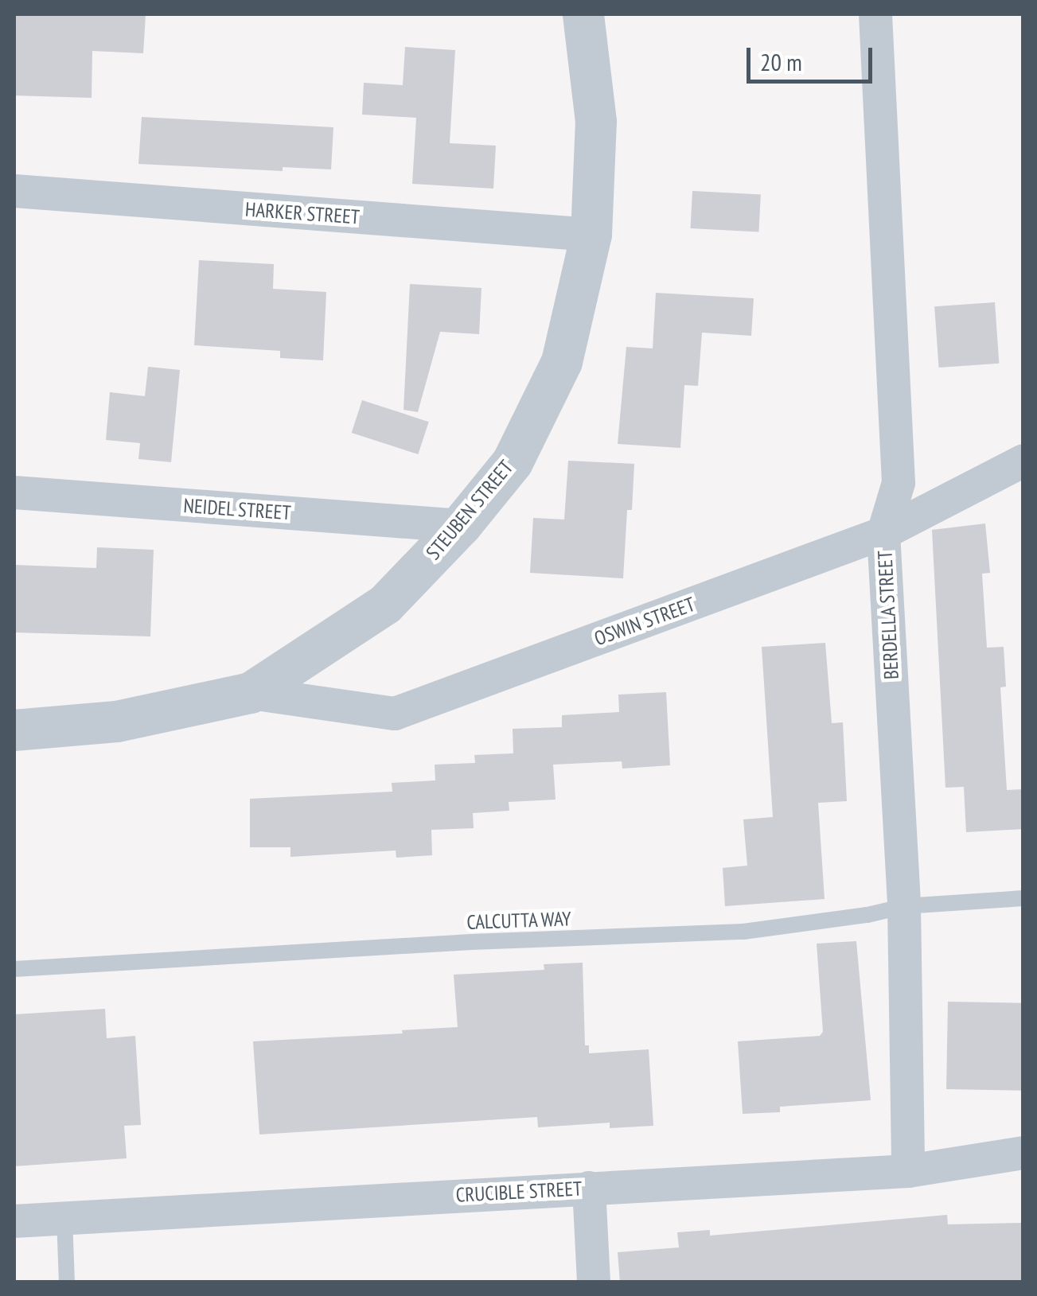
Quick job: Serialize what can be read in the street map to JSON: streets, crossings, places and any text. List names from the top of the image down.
{
  "streets": {
    "street": [
      "HARKER STREET",
      "NEIDEL STREET",
      "STEUBEN STREET",
      "BERDELLA STREET",
      "OSWIN STREET",
      "CRUCIBLE STREET"
    ],
    "lane": ["CALCUTTA WAY"]
  },
  "crossings": [
    ["HARKER STREET", "STEUBEN STREET"],
    ["NEIDEL STREET", "STEUBEN STREET"],
    ["STEUBEN STREET", "OSWIN STREET"],
    ["BERDELLA STREET", "OSWIN STREET"],
    ["BERDELLA STREET", "CALCUTTA WAY"],
    ["BERDELLA STREET", "CRUCIBLE STREET"]
  ],
  "scale_bar": "20 m"
}
